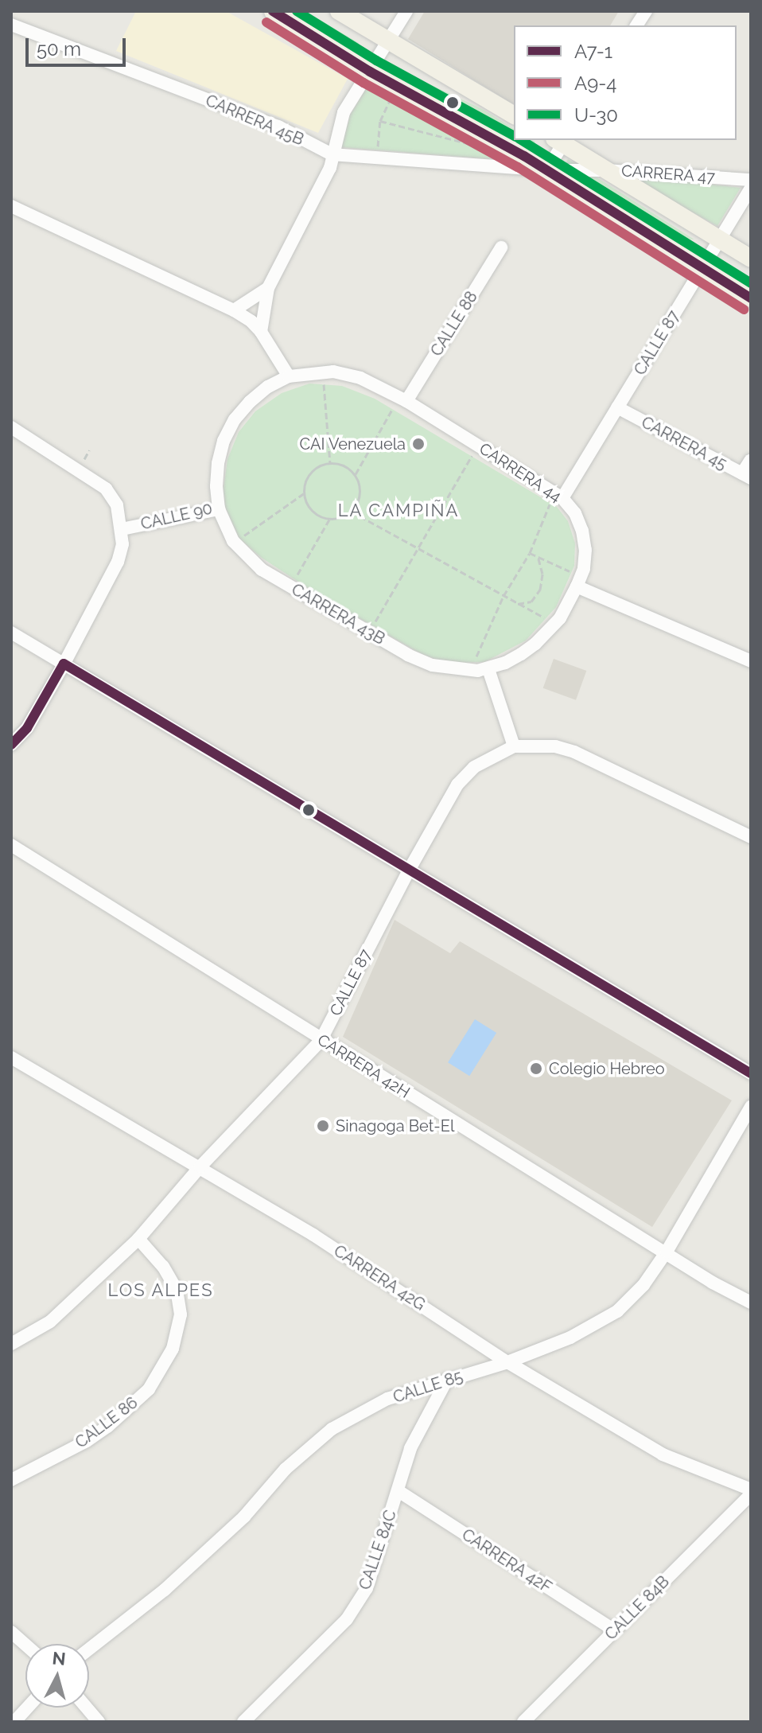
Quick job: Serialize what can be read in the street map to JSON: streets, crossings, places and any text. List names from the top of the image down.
{
  "streets": {
    "street": [
      "CARRERA 45B",
      "CARRERA 47",
      "CALLE 88",
      "CALLE 87",
      "CARRERA 45",
      "CARRERA 44",
      "CALLE 90",
      "CARRERA 43B",
      "CARRERA 42H",
      "CARRERA 42G",
      "CALLE 85",
      "CALLE 86",
      "CALLE 84C",
      "CARRERA 42F",
      "CALLE 84B"
    ]
  },
  "crossings": [
    ["CARRERA 45B", "CARRERA 47"],
    ["CALLE 88", "CARRERA 44"],
    ["CALLE 87", "CARRERA 45"],
    ["CALLE 87", "CARRERA 44"],
    ["CALLE 87", "CARRERA 42H"],
    ["CALLE 87", "CARRERA 42G"],
    ["CALLE 87", "CALLE 86"],
    ["CARRERA 44", "CALLE 90"],
    ["CALLE 90", "CARRERA 43B"],
    ["CARRERA 42H", "CALLE 85"],
    ["CARRERA 42G", "CALLE 85"],
    ["CALLE 85", "CALLE 84C"],
    ["CALLE 84C", "CARRERA 42F"],
    ["CARRERA 42F", "CALLE 84B"]
  ],
  "districts": ["LA CAMPIÑA", "LOS ALPES"],
  "places": ["CAI Venezuela", "Colegio Hebreo", "Sinagoga Bet-El"],
  "lines": ["transit line A7-1", "transit line U-30", "transit line A9-4"],
  "legend": ["A7-1", "A9-4", "U-30"],
  "scale_bar": "50 m",
  "north": "top"
}
